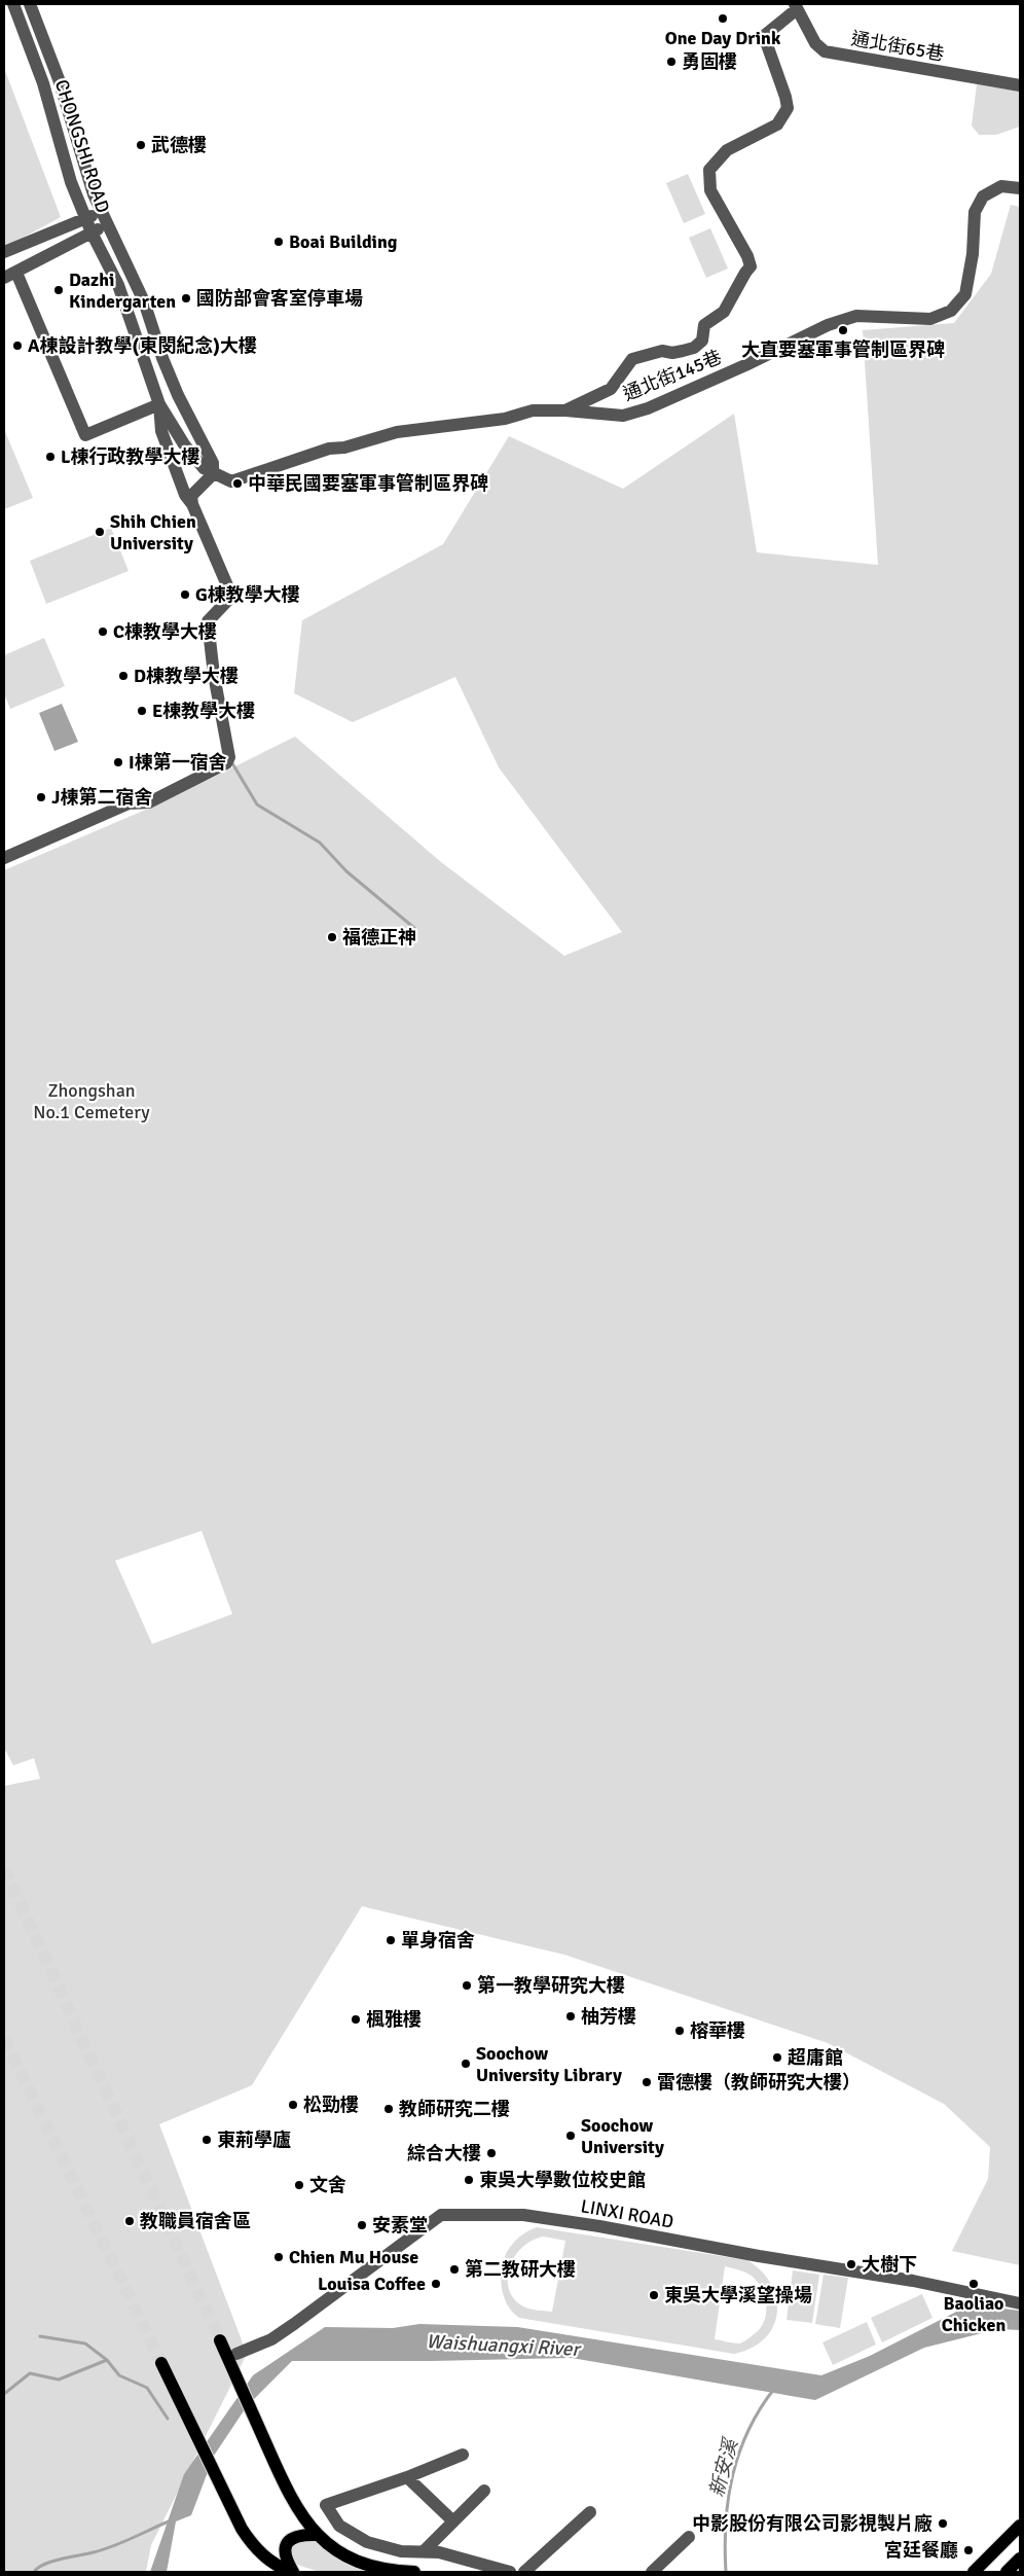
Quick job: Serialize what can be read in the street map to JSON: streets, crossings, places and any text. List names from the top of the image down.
{
  "streets": {
    "street": [
      "通北街65巷",
      "CHONGSHI ROAD",
      "通北街145巷",
      "LINXI ROAD"
    ]
  },
  "crossings": [
    ["CHONGSHI ROAD", "通北街145巷"]
  ],
  "water": ["Waishuangxi River", "新安溪"],
  "parks": ["Zhongshan No.1 Cemetery"],
  "places": [
    "One Day Drink",
    "勇固樓",
    "武德樓",
    "Boai Building",
    "Dazhi Kindergarten",
    "國防部會客室停車場",
    "大直要塞軍事管制區界碑",
    "A棟設計教學(東閔紀念)大樓",
    "L棟行政教學大樓",
    "中華民國要塞軍事管制區界碑",
    "Shih Chien University",
    "G棟教學大樓",
    "C棟教學大樓",
    "D棟教學大樓",
    "E棟教學大樓",
    "I棟第一宿舍",
    "J棟第二宿舍",
    "福德正神",
    "單身宿舍",
    "第一教學研究大樓",
    "柚芳樓",
    "楓雅樓",
    "榕華樓",
    "超庸館",
    "Soochow University Library",
    "雷德樓（教師研究大樓）",
    "松勁樓",
    "教師研究二樓",
    "Soochow University",
    "東荊學廬",
    "綜合大樓",
    "東吳大學數位校史館",
    "文舍",
    "教職員宿舍區",
    "安素堂",
    "Chien Mu House",
    "大樹下",
    "第二教研大樓",
    "Louisa Coffee",
    "Baoliao Chicken",
    "東吳大學溪望操場",
    "中影股份有限公司影視製片廠",
    "宮廷餐廳"
  ]
}
